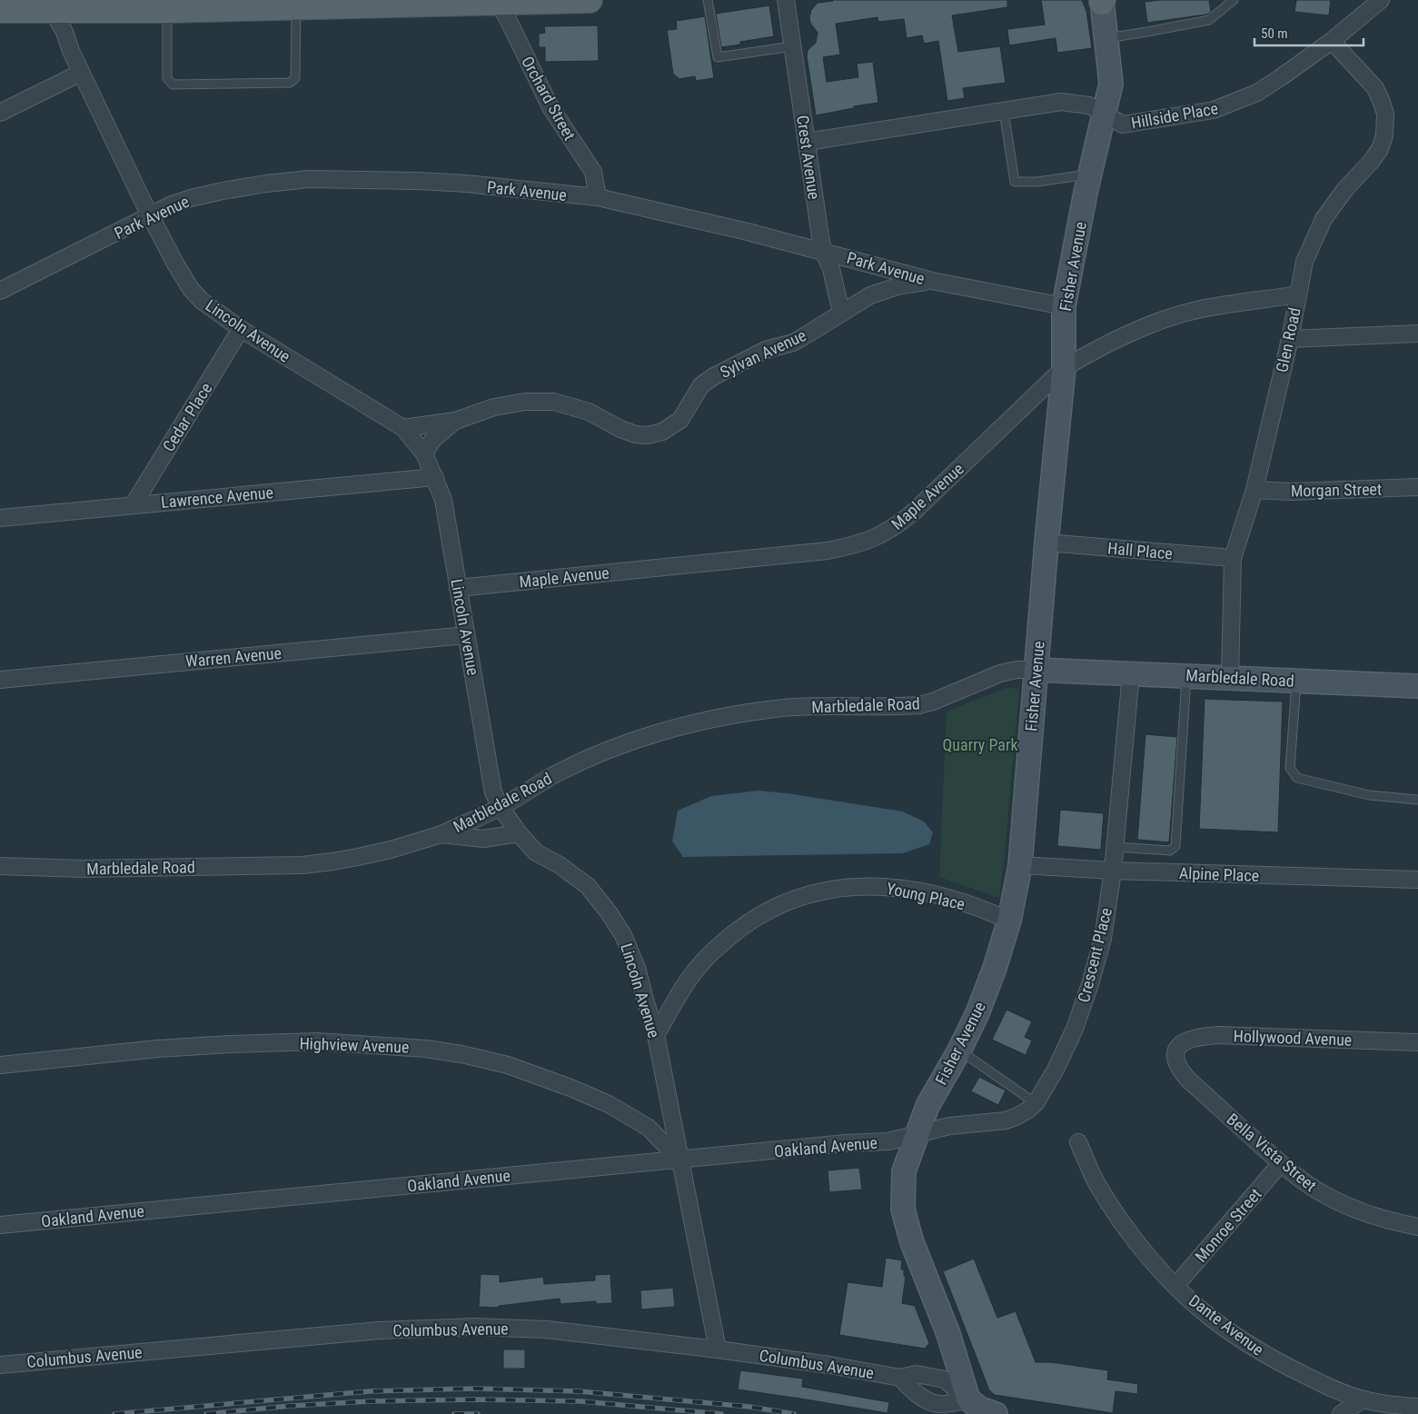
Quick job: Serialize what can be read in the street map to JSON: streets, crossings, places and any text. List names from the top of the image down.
{
  "streets": {
    "street": [
      "Orchard Street",
      "Hillside Place",
      "Crest Avenue",
      "Park Avenue",
      "Fisher Avenue",
      "Lincoln Avenue",
      "Glen Road",
      "Sylvan Avenue",
      "Cedar Place",
      "Morgan Street",
      "Maple Avenue",
      "Lawrence Avenue",
      "Hall Place",
      "Warren Avenue",
      "Marbledale Road",
      "Alpine Place",
      "Young Place",
      "Crescent Place",
      "Hollywood Avenue",
      "Highview Avenue",
      "Oakland Avenue",
      "Bella Vista Street",
      "Monroe Street",
      "Dante Avenue",
      "Columbus Avenue"
    ]
  },
  "crossings": [
    ["Orchard Street", "Park Avenue"],
    ["Hillside Place", "Crest Avenue"],
    ["Hillside Place", "Fisher Avenue"],
    ["Hillside Place", "Glen Road"],
    ["Crest Avenue", "Park Avenue"],
    ["Crest Avenue", "Sylvan Avenue"],
    ["Park Avenue", "Fisher Avenue"],
    ["Park Avenue", "Lincoln Avenue"],
    ["Park Avenue", "Sylvan Avenue"],
    ["Fisher Avenue", "Maple Avenue"],
    ["Fisher Avenue", "Hall Place"],
    ["Fisher Avenue", "Marbledale Road"],
    ["Fisher Avenue", "Alpine Place"],
    ["Fisher Avenue", "Young Place"],
    ["Fisher Avenue", "Crescent Place"],
    ["Fisher Avenue", "Oakland Avenue"],
    ["Fisher Avenue", "Columbus Avenue"],
    ["Lincoln Avenue", "Sylvan Avenue"],
    ["Lincoln Avenue", "Cedar Place"],
    ["Lincoln Avenue", "Maple Avenue"],
    ["Lincoln Avenue", "Lawrence Avenue"],
    ["Lincoln Avenue", "Warren Avenue"],
    ["Lincoln Avenue", "Marbledale Road"],
    ["Lincoln Avenue", "Young Place"],
    ["Lincoln Avenue", "Highview Avenue"],
    ["Lincoln Avenue", "Oakland Avenue"],
    ["Lincoln Avenue", "Columbus Avenue"],
    ["Glen Road", "Morgan Street"],
    ["Glen Road", "Maple Avenue"],
    ["Glen Road", "Hall Place"],
    ["Glen Road", "Marbledale Road"],
    ["Cedar Place", "Lawrence Avenue"],
    ["Marbledale Road", "Crescent Place"],
    ["Alpine Place", "Crescent Place"],
    ["Crescent Place", "Oakland Avenue"],
    ["Hollywood Avenue", "Bella Vista Street"],
    ["Highview Avenue", "Oakland Avenue"],
    ["Bella Vista Street", "Monroe Street"],
    ["Monroe Street", "Dante Avenue"]
  ],
  "parks": ["Quarry Park"],
  "scale_bar": "50 m"
}
